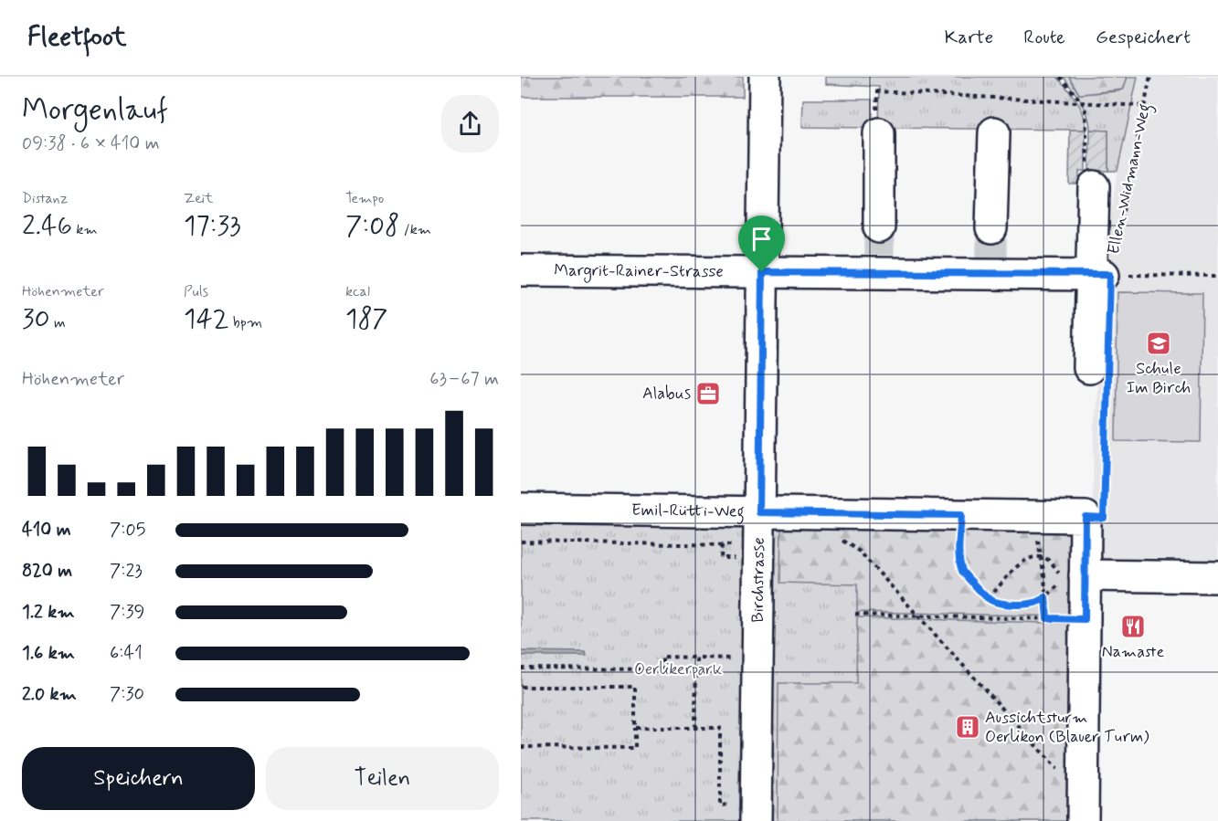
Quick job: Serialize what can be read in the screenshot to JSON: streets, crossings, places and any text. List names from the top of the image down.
{
  "streets": {
    "street": ["Margrit-Rainer-Strasse", "Emil-Rütti-Weg", "Birchstrasse"],
    "path": ["Ellen-Widmann-Weg"]
  },
  "crossings": [
    ["Margrit-Rainer-Strasse", "Birchstrasse"],
    ["Emil-Rütti-Weg", "Birchstrasse"]
  ],
  "parks": ["Oerlikerpark"],
  "places": {
    "school or university": ["Schule Im Birch"],
    "office": ["Alabus"],
    "restaurant": ["Namaste"],
    "building": ["Aussichtsturm Oerlikon (Blauer Turm)"]
  },
  "page": {
    "header": "Fleetfoot",
    "nav": ["Karte", "Route", "Gespeichert"],
    "heading": ["Morgenlauf", "09:38 · 6 × 410 m"],
    "stats": [
      ["Distanz", "2.46 km"],
      ["Zeit", "17:33"],
      ["Tempo", "7:08 /km"],
      ["Höhenmeter", "30 m"],
      ["Puls", "142 bpm"],
      ["kcal", "187"]
    ],
    "chart": ["Höhenmeter", "63–67 m"],
    "list": [
      {
        "name": "410 m",
        "note": "7:05"
      },
      {
        "name": "820 m",
        "note": "7:23"
      },
      {
        "name": "1.2 km",
        "note": "7:39"
      },
      {
        "name": "1.6 km",
        "note": "6:41"
      },
      {
        "name": "2.0 km",
        "note": "7:30"
      }
    ],
    "buttons": ["Speichern", "Teilen"]
  }
}
